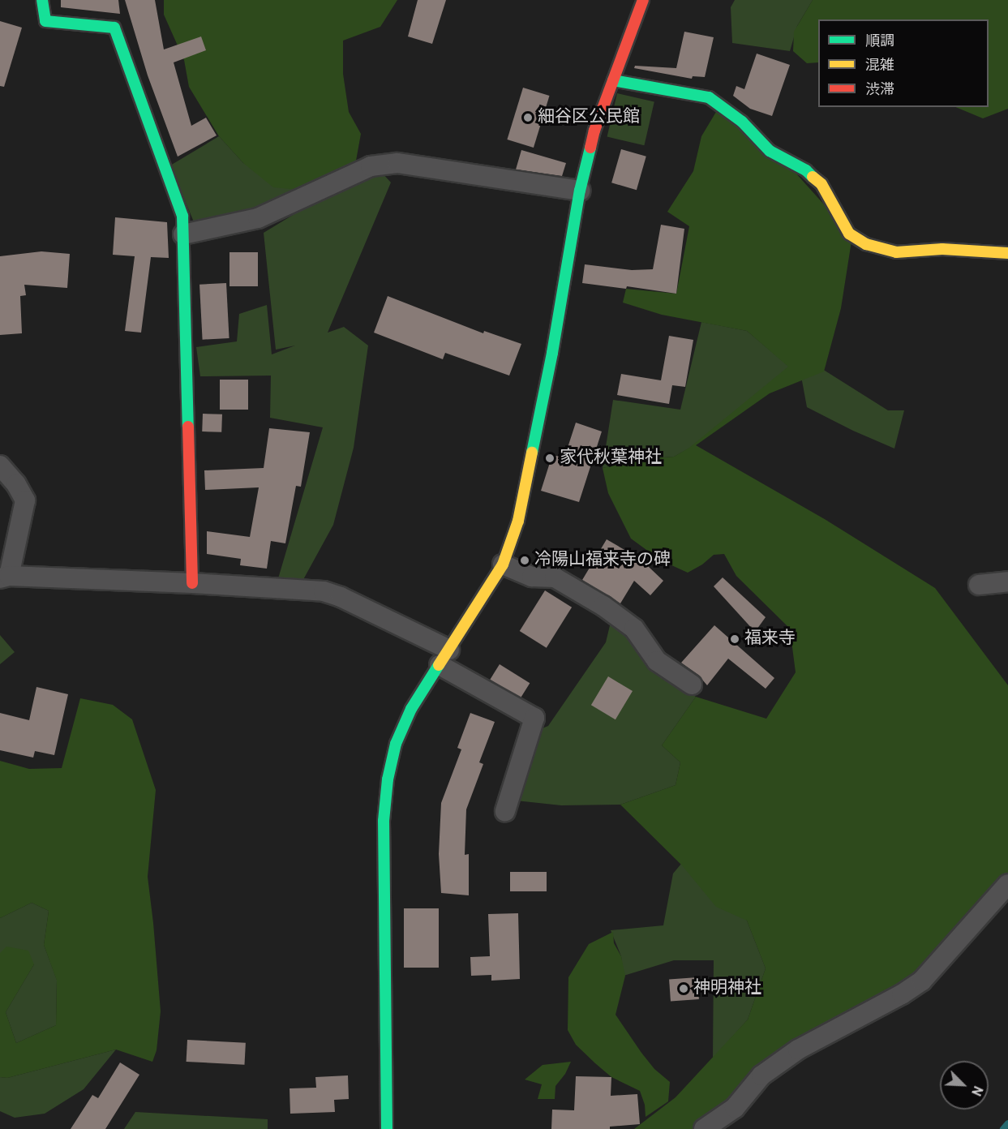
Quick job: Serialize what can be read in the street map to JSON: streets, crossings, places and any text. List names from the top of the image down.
{
  "places": [
    "細谷区公民館",
    "家代秋葉神社",
    "冷陽山福来寺の碑",
    "福来寺",
    "神明神社"
  ],
  "legend": ["順調", "混雑", "渋滞"],
  "north": "bottom right"
}
